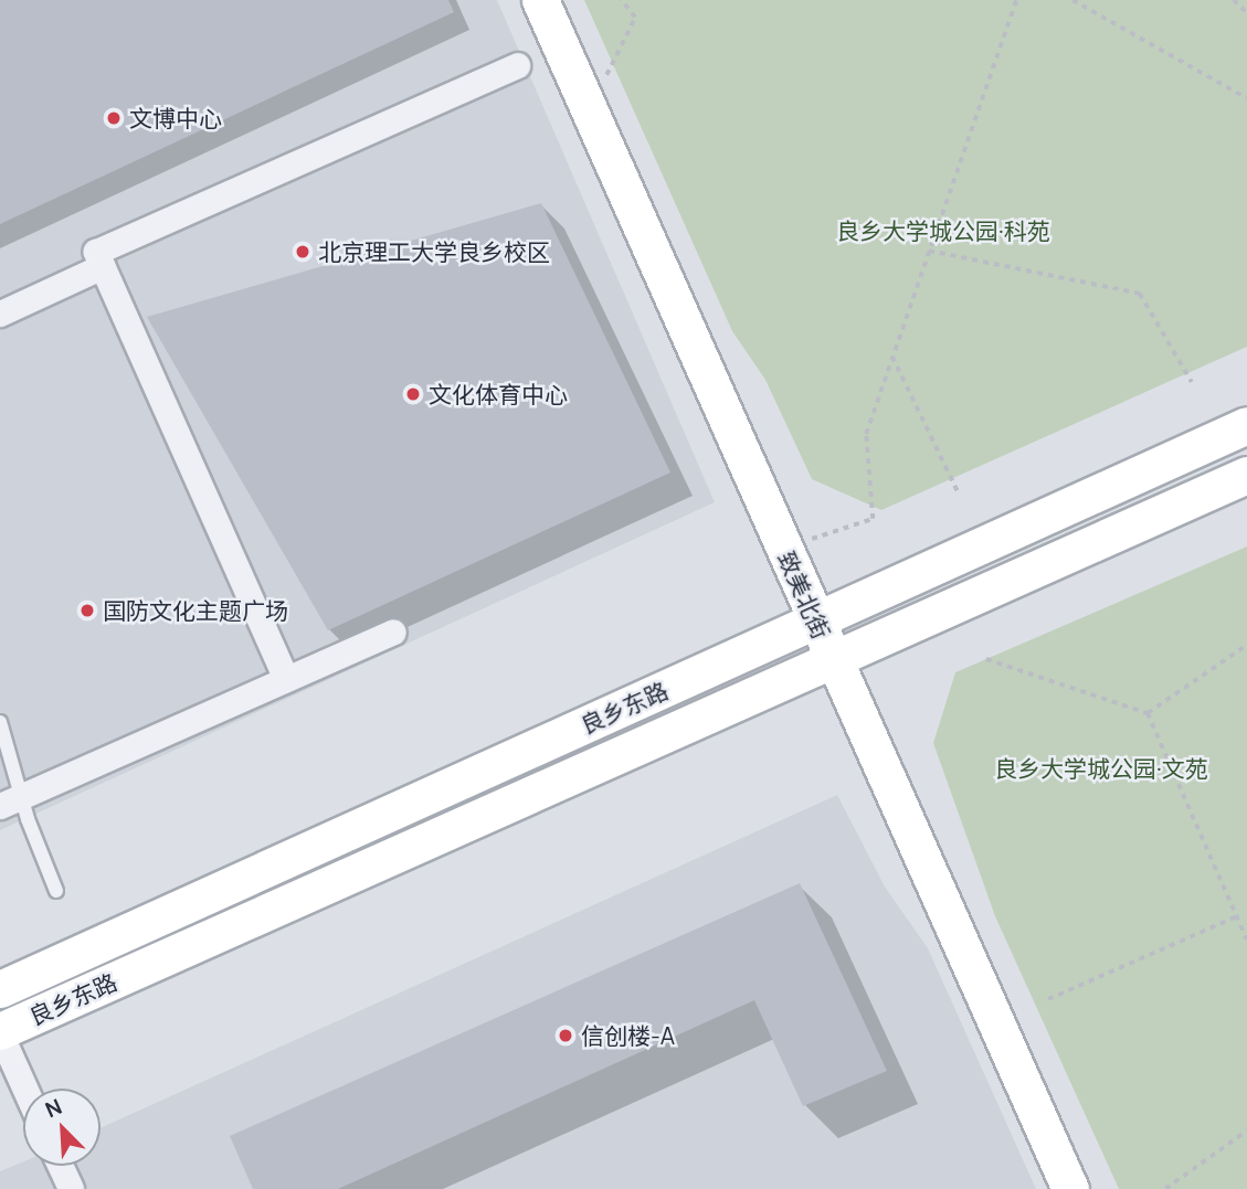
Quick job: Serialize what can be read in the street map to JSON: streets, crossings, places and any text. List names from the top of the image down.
{
  "streets": {
    "main road": ["致美北街", "良乡东路"]
  },
  "crossings": [
    ["致美北街", "良乡东路"]
  ],
  "parks": ["良乡大学城公园·科苑", "良乡大学城公园·文苑"],
  "places": [
    "文博中心",
    "北京理工大学良乡校区",
    "文化体育中心",
    "国防文化主题广场",
    "信创楼-A"
  ],
  "north": "top left"
}
